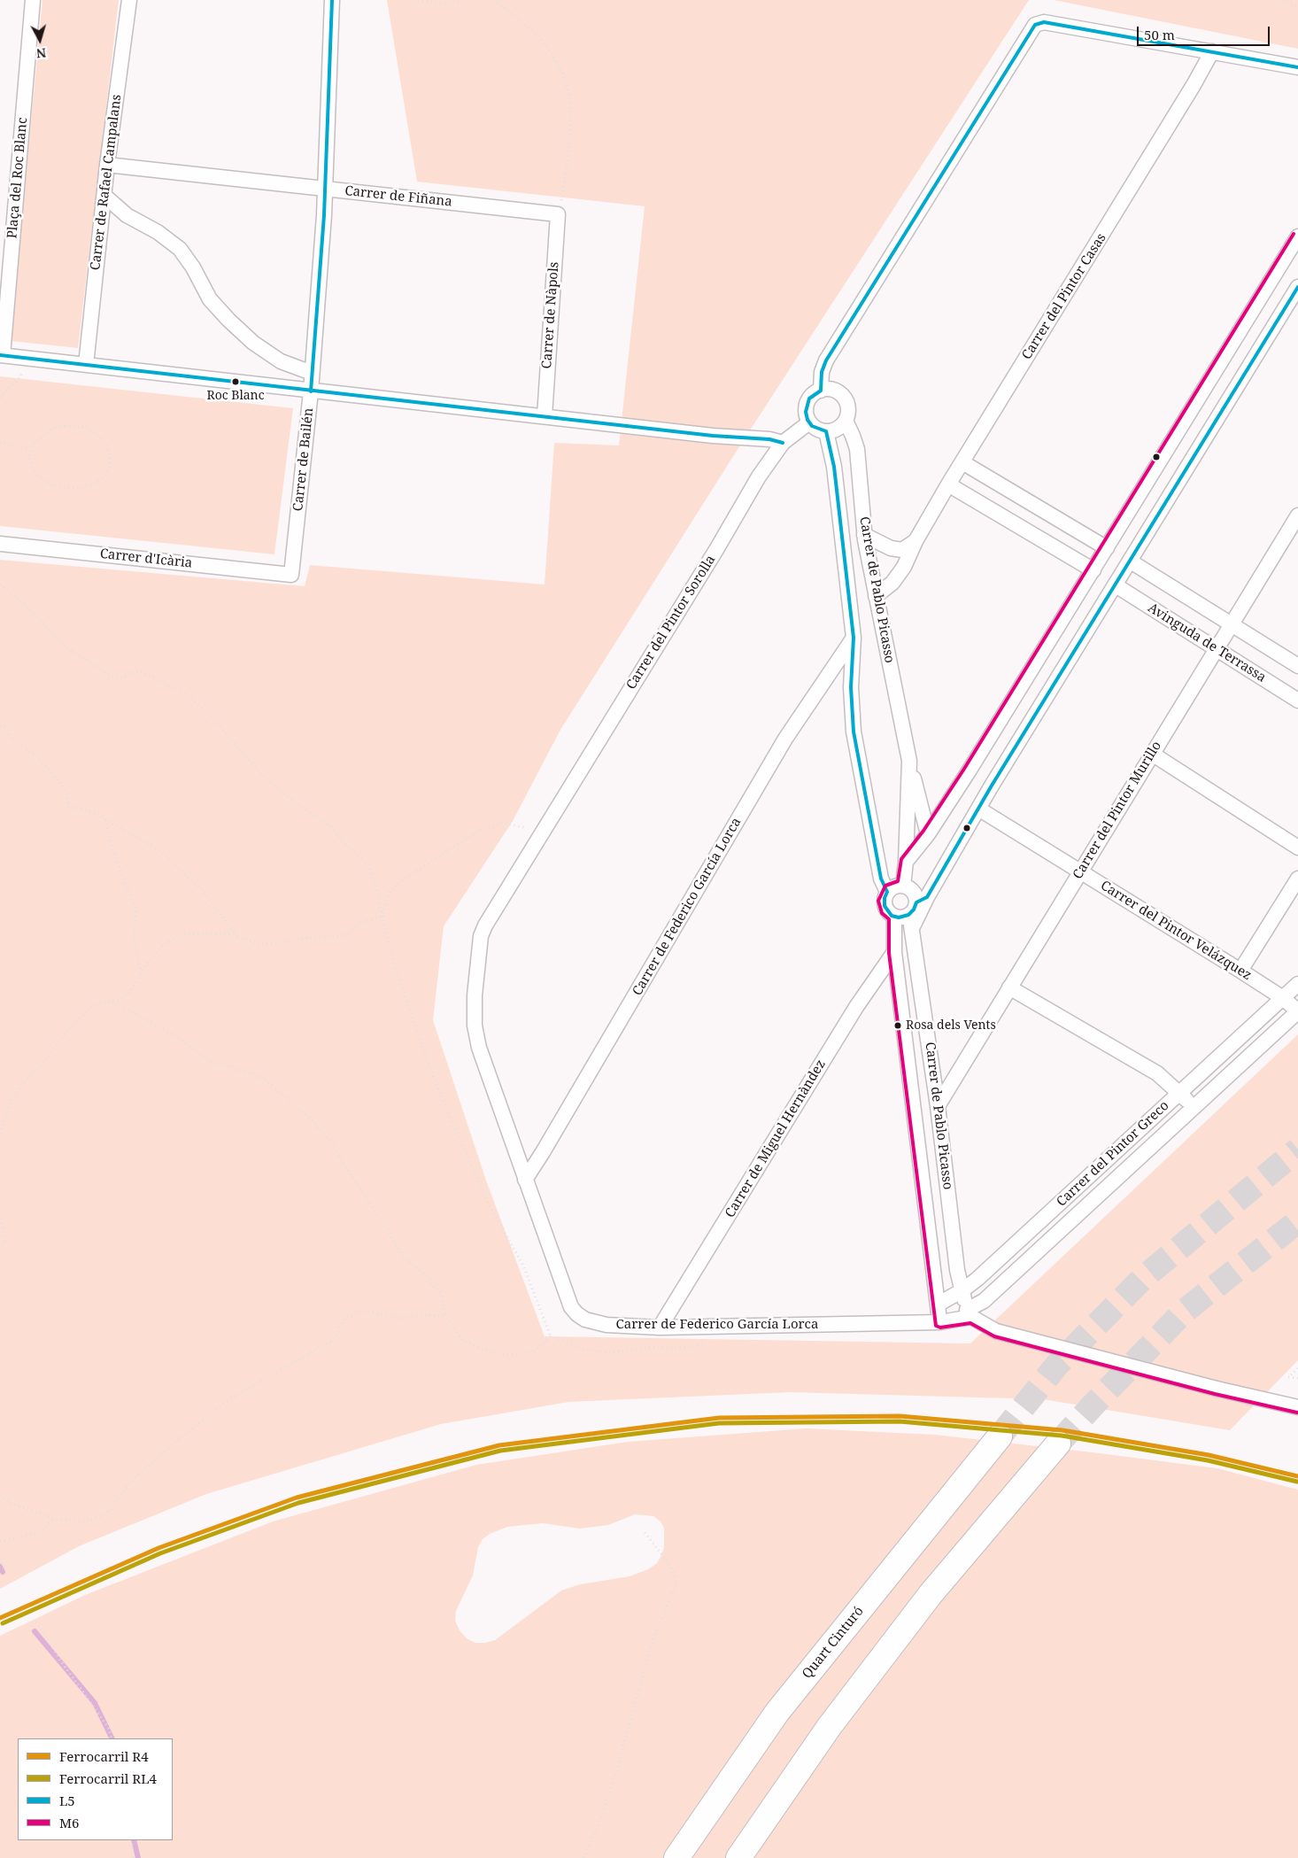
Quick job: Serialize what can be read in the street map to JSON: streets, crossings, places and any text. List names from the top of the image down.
{
  "streets": {
    "highway": ["Quart Cinturó"],
    "street": [
      "Plaça del Roc Blanc",
      "Carrer de Rafael Campalans",
      "Carrer de Fiñana",
      "Carrer del Pintor Casas",
      "Carrer de Nàpols",
      "Carrer de Bailén",
      "Carrer d'Icària",
      "Carrer de Pablo Picasso",
      "Carrer del Pintor Sorolla",
      "Avinguda de Terrassa",
      "Carrer del Pintor Murillo",
      "Carrer de Federico García Lorca",
      "Carrer del Pintor Velázquez",
      "Carrer de Miguel Hernàndez",
      "Carrer del Pintor Greco"
    ]
  },
  "crossings": [
    ["Carrer de Rafael Campalans", "Carrer de Fiñana"],
    ["Carrer de Fiñana", "Carrer de Nàpols"],
    ["Carrer de Fiñana", "Carrer de Bailén"],
    ["Carrer del Pintor Casas", "Carrer de Pablo Picasso"],
    ["Carrer de Bailén", "Carrer d'Icària"],
    ["Carrer de Pablo Picasso", "Carrer del Pintor Sorolla"],
    ["Carrer de Pablo Picasso", "Carrer del Pintor Murillo"],
    ["Carrer de Pablo Picasso", "Carrer de Federico García Lorca"],
    ["Carrer de Pablo Picasso", "Carrer de Miguel Hernàndez"],
    ["Carrer de Pablo Picasso", "Carrer del Pintor Greco"],
    ["Carrer del Pintor Sorolla", "Carrer de Federico García Lorca"],
    ["Avinguda de Terrassa", "Carrer del Pintor Murillo"],
    ["Carrer del Pintor Murillo", "Carrer del Pintor Velázquez"],
    ["Carrer de Federico García Lorca", "Carrer de Miguel Hernàndez"],
    ["Carrer de Federico García Lorca", "Carrer del Pintor Greco"],
    ["Carrer del Pintor Velázquez", "Carrer del Pintor Greco"]
  ],
  "places": ["Roc Blanc", "Rosa dels Vents"],
  "lines": [
    "transit line L5",
    "transit line M6",
    "rail line R4",
    "rail line RL4"
  ],
  "legend": [
    "Ferrocarril R4",
    "Ferrocarril RL4",
    "L5",
    "M6"
  ],
  "scale_bar": "50 m",
  "north": "bottom"
}
